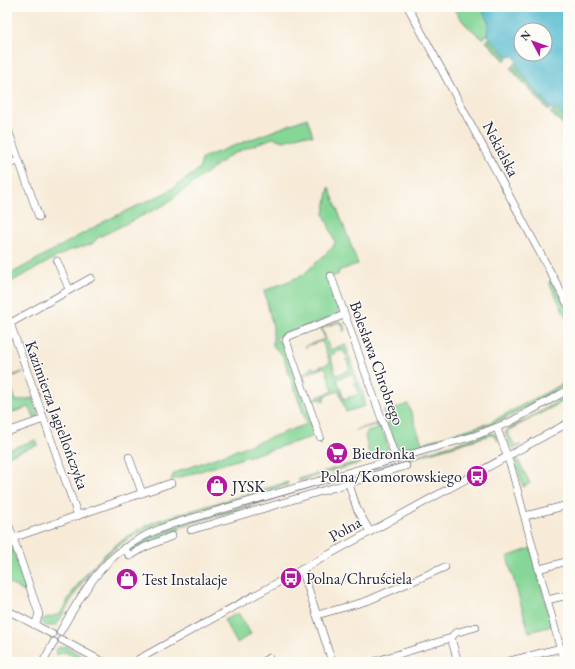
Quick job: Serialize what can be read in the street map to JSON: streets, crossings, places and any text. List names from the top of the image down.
{
  "streets": {
    "street": [
      "Nekielska",
      "Bolesława Chrobrego",
      "Kazimierza Jagiellończyka",
      "Polna"
    ]
  },
  "places": {
    "supermarket": ["Biedronka"],
    "bus stop": ["Polna/Komorowskiego", "Polna/Chruściela"],
    "shop": ["JYSK", "Test Instalacje"]
  },
  "north": "top left"
}
